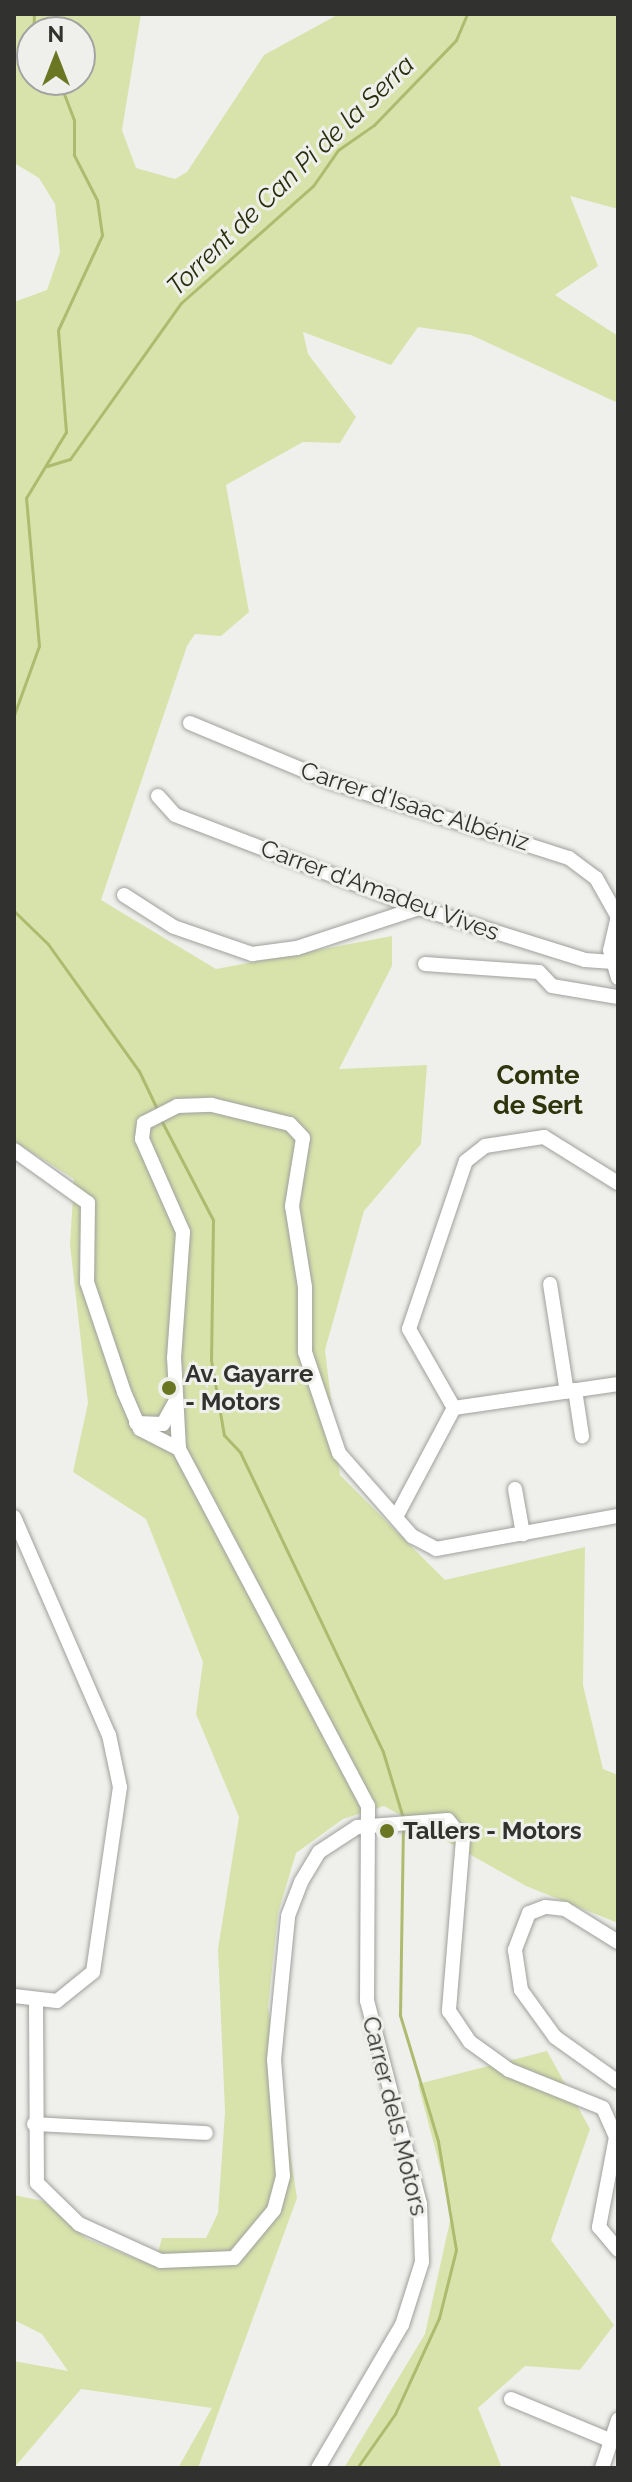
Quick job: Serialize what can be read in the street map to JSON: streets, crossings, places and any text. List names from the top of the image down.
{
  "streets": {
    "street": ["Carrer d'Isaac Albéniz", "Carrer d'Amadeu Vives", "Carrer dels Motors"]
  },
  "districts": ["Comte de Sert"],
  "water": ["Torrent de Can Pi de la Serra"],
  "places": ["Av. Gayarre - Motors", "Tallers - Motors"],
  "north": "top"
}
